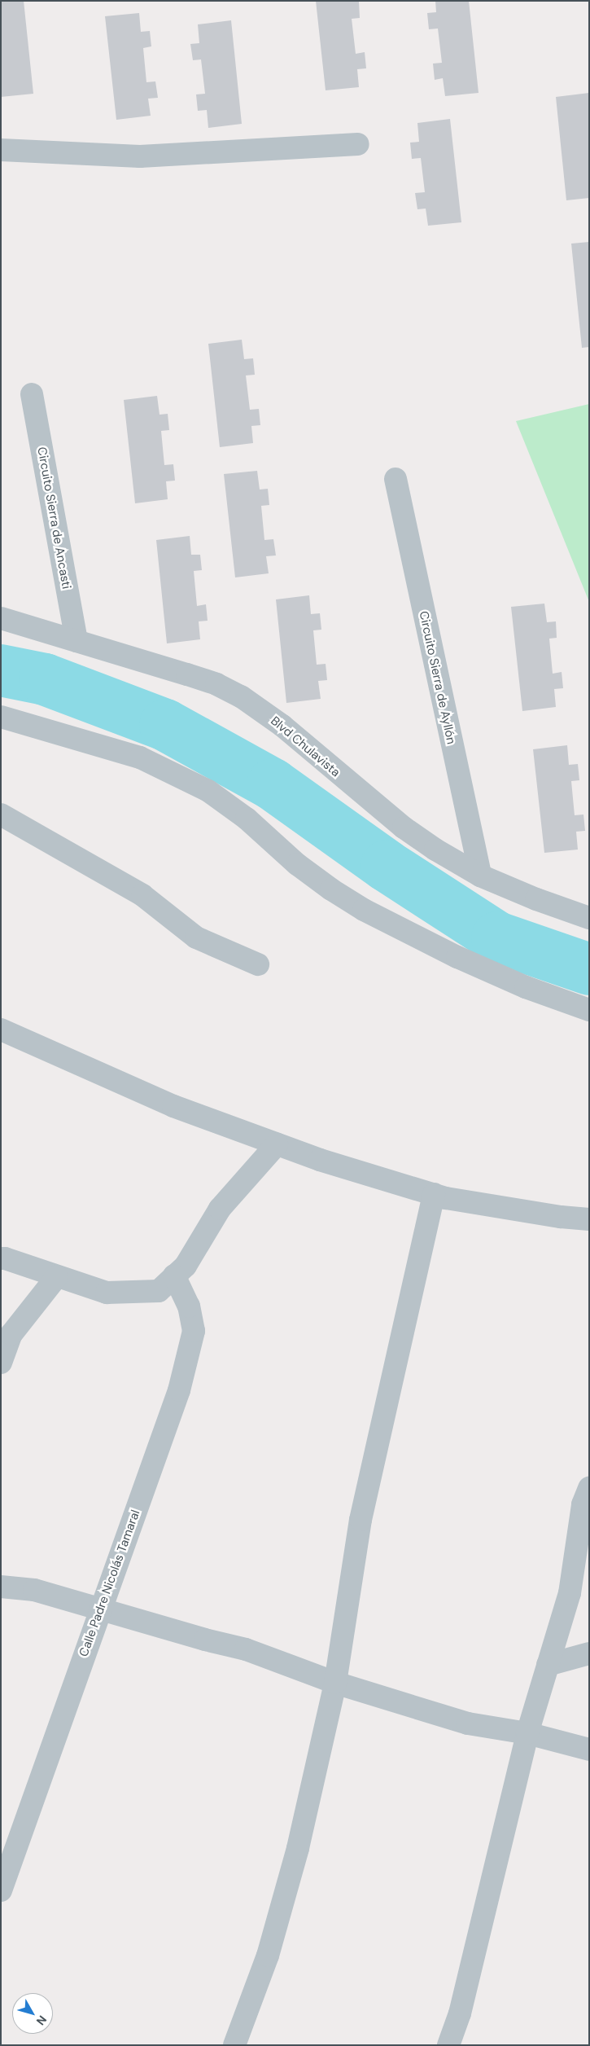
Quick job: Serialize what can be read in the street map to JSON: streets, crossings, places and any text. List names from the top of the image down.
{
  "streets": {
    "street": [
      "Circuito Sierra de Ancasti",
      "Circuito Sierra de Ayllón",
      "Blvd Chulavista",
      "Calle Padre Nicolás Tamaral"
    ]
  },
  "crossings": [
    ["Circuito Sierra de Ancasti", "Blvd Chulavista"],
    ["Circuito Sierra de Ayllón", "Blvd Chulavista"]
  ],
  "north": "bottom right"
}
